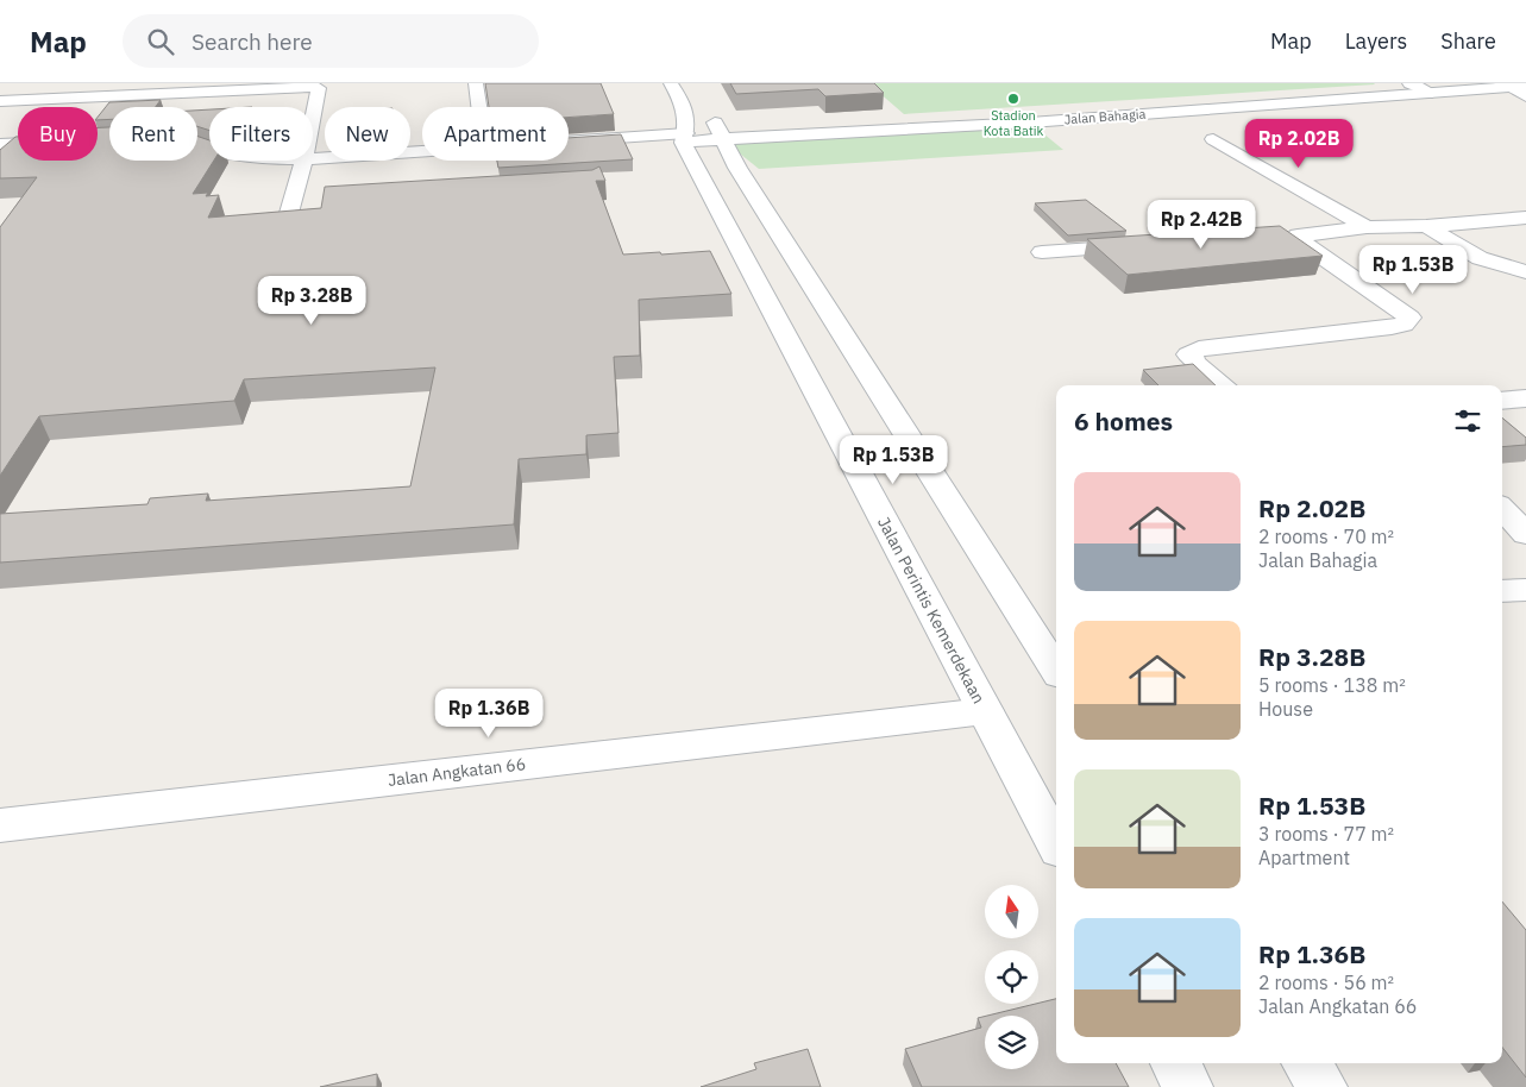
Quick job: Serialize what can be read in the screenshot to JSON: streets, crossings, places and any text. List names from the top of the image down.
{
  "streets": {
    "street": ["Jalan Bahagia", "Jalan Perintis Kemerdekaan", "Jalan Angkatan 66"]
  },
  "crossings": [
    ["Jalan Bahagia", "Jalan Perintis Kemerdekaan"],
    ["Jalan Perintis Kemerdekaan", "Jalan Angkatan 66"]
  ],
  "places": ["Stadion Kota Batik"],
  "north": "top",
  "page": {
    "header": "Map",
    "search": "Search here",
    "nav": ["Map", "Layers", "Share"],
    "chip": [
      "Buy",
      "Rent",
      "Filters",
      "New",
      "Apartment"
    ],
    "price": [
      "Rp 2.02B",
      "Rp 2.42B",
      "Rp 1.53B",
      "Rp 3.28B",
      "Rp 1.53B",
      "Rp 1.36B"
    ],
    "heading": "6 homes",
    "list": [
      {
        "name": "Rp 2.02B",
        "note": "2 rooms · 70 m² · Jalan Bahagia"
      },
      {
        "name": "Rp 3.28B",
        "note": "5 rooms · 138 m² · House"
      },
      {
        "name": "Rp 1.53B",
        "note": "3 rooms · 77 m² · Apartment"
      },
      {
        "name": "Rp 1.36B",
        "note": "2 rooms · 56 m² · Jalan Angkatan 66"
      }
    ]
  }
}
